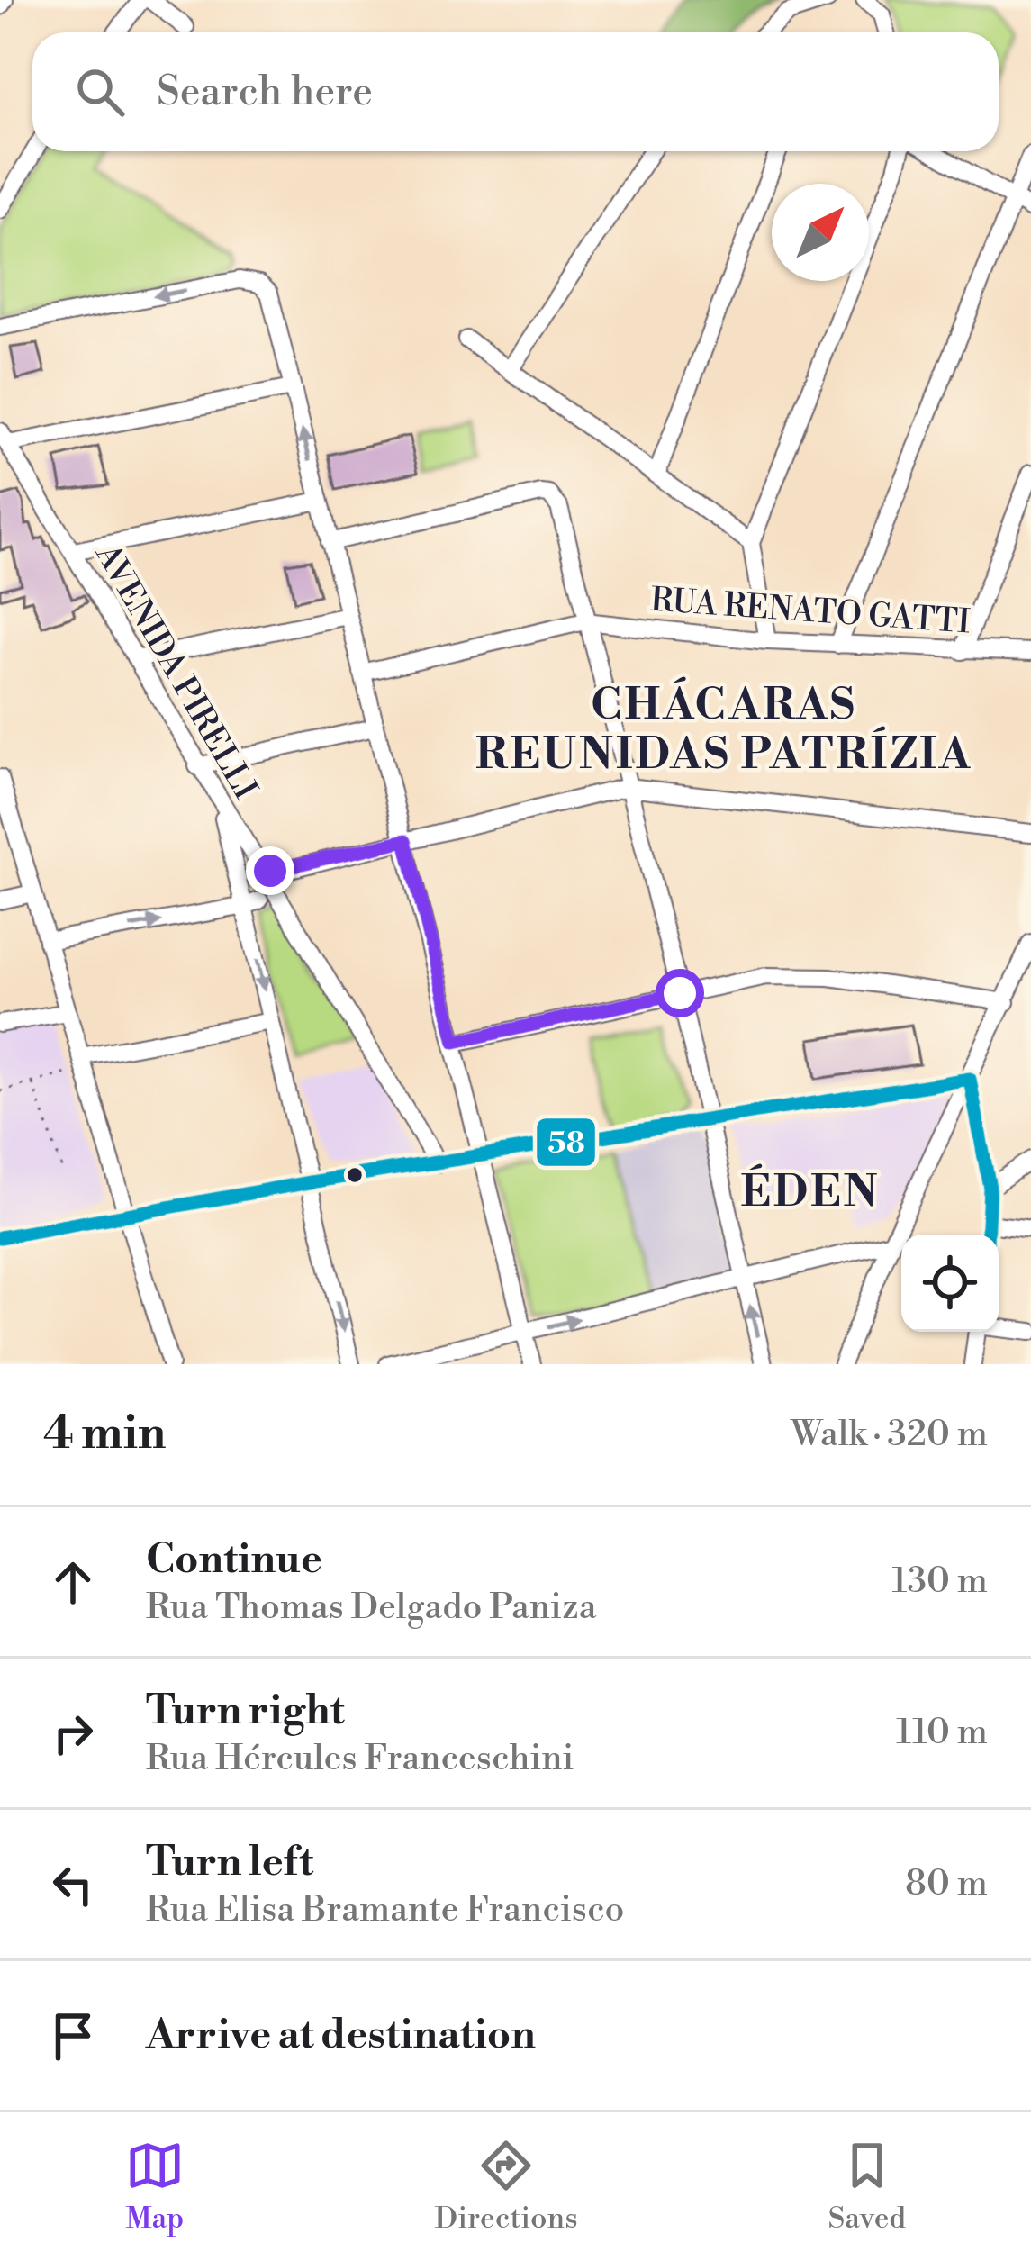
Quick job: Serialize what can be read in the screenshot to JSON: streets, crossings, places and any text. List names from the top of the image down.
{
  "streets": {
    "street": ["RUA RENATO GATTI", "AVENIDA PIRELLI"]
  },
  "districts": ["CHÁCARAS REUNIDAS PATRÍZIA", "ÉDEN"],
  "lines": ["transit line 58"],
  "north": "top right",
  "page": {
    "search": "Search here",
    "heading": ["4 min", "Walk · 320 m"],
    "list": [
      ["Continue", "Rua Thomas Delgado Paniza", "130 m"],
      ["Turn right", "Rua Hércules Franceschini", "110 m"],
      ["Turn left", "Rua Elisa Bramante Francisco", "80 m"],
      "Arrive at destination"
    ],
    "nav": ["Map", "Directions", "Saved"]
  }
}
